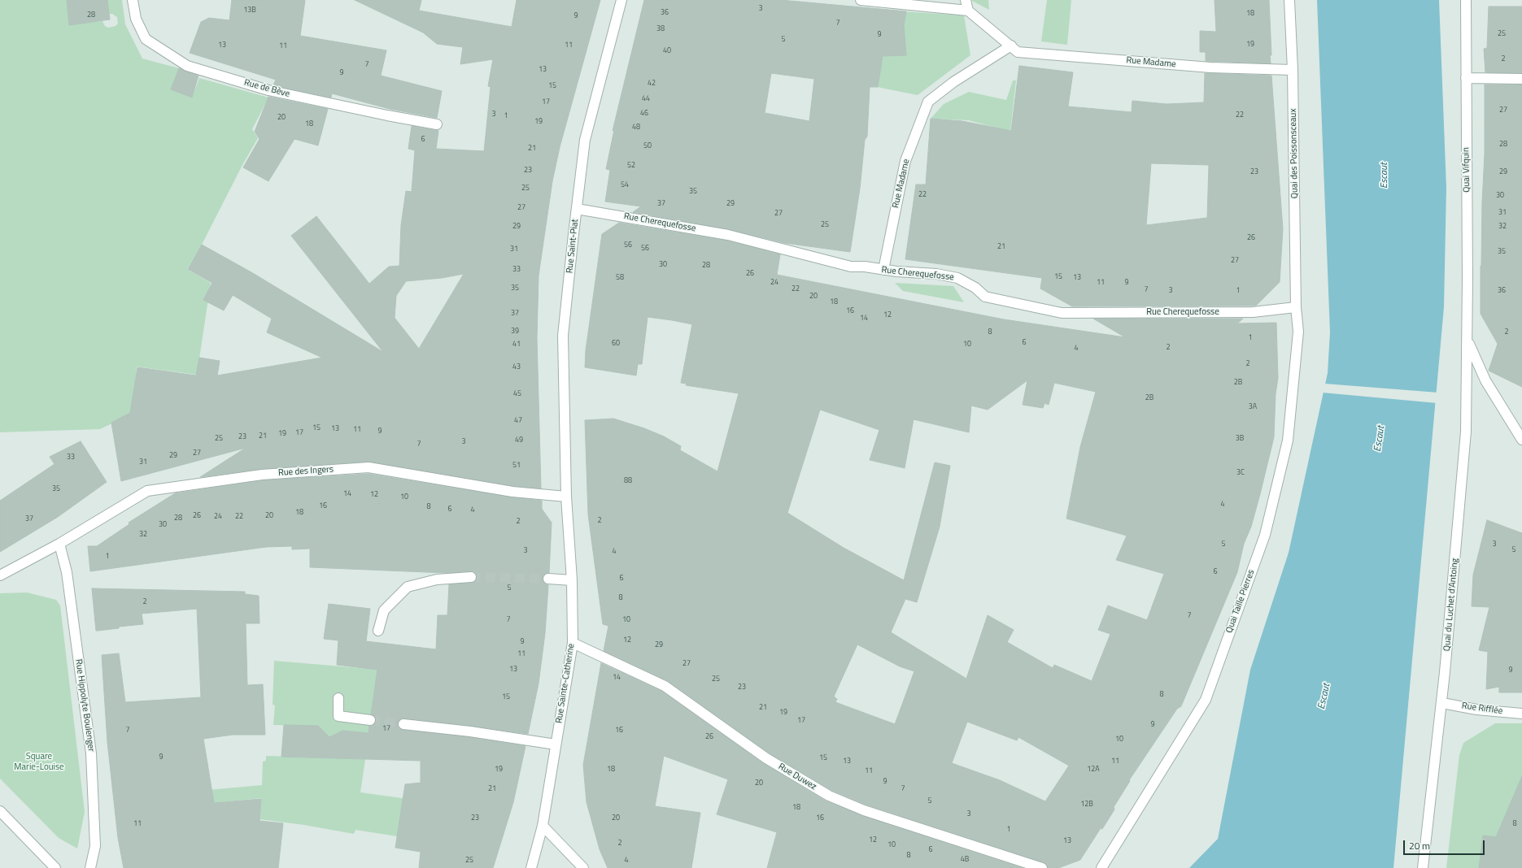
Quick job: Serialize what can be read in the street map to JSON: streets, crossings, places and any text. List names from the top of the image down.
{
  "streets": {
    "street": [
      "Rue Madame",
      "Rue de Bève",
      "Quai des Poissonsceaux",
      "Quai Vifquin",
      "Rue Cherequefosse",
      "Rue Saint-Piat",
      "Rue des Ingers",
      "Quai Taille Pierres",
      "Quai du Luchet d'Antoing",
      "Rue Sainte-Catherine",
      "Rue Hippolyte Boulenger",
      "Rue Rifflée",
      "Rue Duwez"
    ]
  },
  "crossings": [
    ["Rue Madame", "Quai des Poissonsceaux"],
    ["Rue Madame", "Rue Cherequefosse"],
    ["Quai des Poissonsceaux", "Rue Cherequefosse"],
    ["Quai des Poissonsceaux", "Quai Taille Pierres"],
    ["Quai Vifquin", "Quai du Luchet d'Antoing"],
    ["Rue Cherequefosse", "Rue Saint-Piat"],
    ["Rue Cherequefosse", "Quai Taille Pierres"],
    ["Rue Saint-Piat", "Rue des Ingers"],
    ["Rue Saint-Piat", "Rue Sainte-Catherine"],
    ["Rue des Ingers", "Rue Sainte-Catherine"],
    ["Rue des Ingers", "Rue Hippolyte Boulenger"],
    ["Quai du Luchet d'Antoing", "Rue Rifflée"],
    ["Rue Sainte-Catherine", "Rue Duwez"]
  ],
  "water": ["Escaut"],
  "parks": ["Square Marie-Louise"],
  "house_numbers": [
    "3",
    "13B",
    "36",
    "18",
    "28",
    "9",
    "7",
    "38",
    "25",
    "9",
    "5",
    "19",
    "13",
    "11",
    "11",
    "40",
    "2",
    "7",
    "13",
    "9",
    "42",
    "15",
    "44",
    "17",
    "27",
    "46",
    "3",
    "22",
    "1",
    "20",
    "19",
    "18",
    "48",
    "6",
    "28",
    "50",
    "21",
    "52",
    "23",
    "23",
    "29",
    "54",
    "25",
    "35",
    "22",
    "30",
    "37",
    "29",
    "27",
    "31",
    "27",
    "25",
    "29",
    "32",
    "26",
    "56",
    "21",
    "56",
    "31",
    "35",
    "27",
    "30",
    "28",
    "33",
    "26",
    "15",
    "58",
    "13",
    "24",
    "11",
    "9",
    "35",
    "22",
    "7",
    "3",
    "1",
    "36",
    "20",
    "18",
    "16",
    "37",
    "12",
    "14",
    "39",
    "8",
    "2",
    "1",
    "6",
    "60",
    "41",
    "10",
    "2",
    "4",
    "2",
    "43",
    "2B",
    "45",
    "2B",
    "3A",
    "47",
    "15",
    "13",
    "11",
    "9",
    "17",
    "19",
    "21",
    "23",
    "25",
    "3B",
    "49",
    "3",
    "7",
    "27",
    "29",
    "33",
    "31",
    "51",
    "3C",
    "88",
    "35",
    "14",
    "12",
    "10",
    "4",
    "16",
    "8",
    "6",
    "4",
    "18",
    "26",
    "20",
    "24",
    "22",
    "28",
    "37",
    "2",
    "2",
    "30",
    "32",
    "5",
    "3",
    "5",
    "3",
    "4",
    "1",
    "6",
    "6",
    "5",
    "8",
    "2",
    "7",
    "7",
    "10",
    "12",
    "9",
    "29",
    "11",
    "27",
    "13",
    "9",
    "14",
    "25",
    "23",
    "8",
    "15",
    "21",
    "19",
    "17",
    "9",
    "17",
    "7",
    "16",
    "26",
    "10",
    "9",
    "15",
    "13",
    "11",
    "19",
    "18",
    "12A",
    "11",
    "9",
    "20",
    "21",
    "7",
    "5",
    "12B",
    "18",
    "3",
    "23",
    "20",
    "16",
    "11",
    "8",
    "1",
    "12",
    "13",
    "2",
    "10",
    "6",
    "8",
    "4B",
    "25",
    "4"
  ],
  "scale_bar": "20 m"
}
